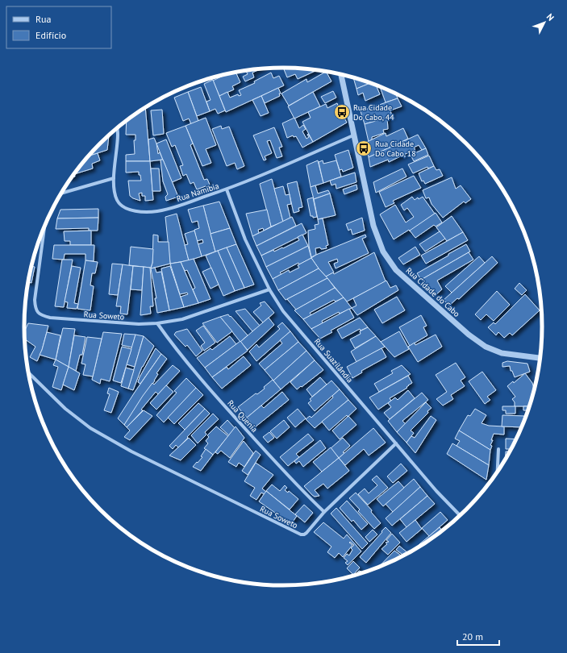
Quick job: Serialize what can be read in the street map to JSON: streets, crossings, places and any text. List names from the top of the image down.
{
  "streets": {
    "street": [
      "Rua Namíbia",
      "Rua Cidade do Cabo",
      "Rua Soweto",
      "Rua Suazilândia",
      "Rua Quenia"
    ]
  },
  "crossings": [
    ["Rua Namíbia", "Rua Cidade do Cabo"],
    ["Rua Namíbia", "Rua Suazilândia"],
    ["Rua Soweto", "Rua Suazilândia"],
    ["Rua Soweto", "Rua Quenia"]
  ],
  "places": {
    "bus stop": ["Rua Cidade Do Cabo, 44", "Rua Cidade Do Cabo, 18"]
  },
  "legend": ["Rua", "Edifício"],
  "scale_bar": "20 m",
  "north": "top right"
}
